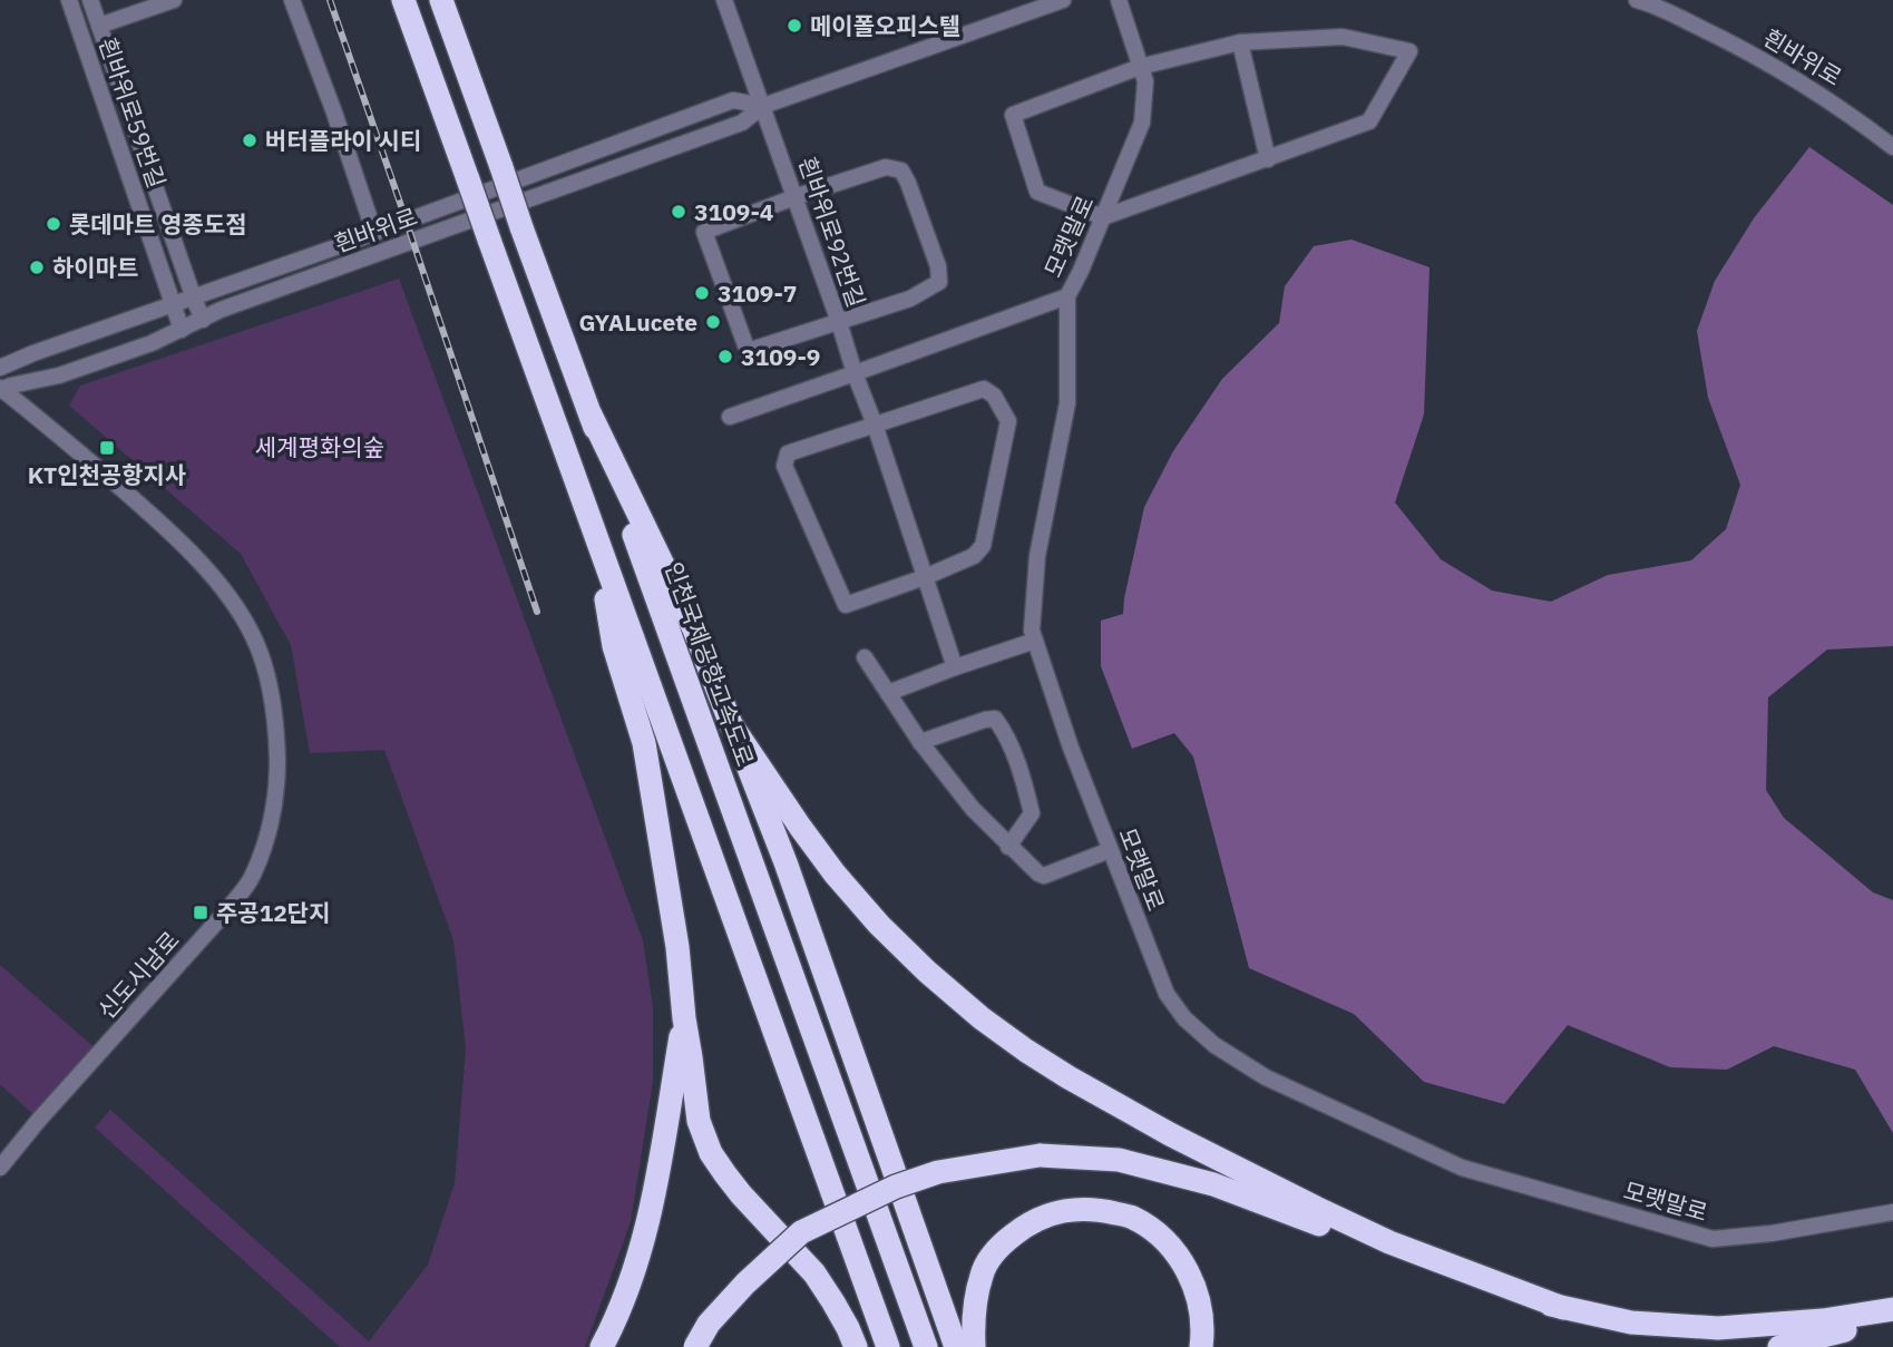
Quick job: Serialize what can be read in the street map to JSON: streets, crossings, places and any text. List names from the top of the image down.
{
  "streets": {
    "highway": ["인천국제공항고속도로"],
    "street": [
      "흰바위로",
      "흰바위로59번길",
      "흰바위로92번길",
      "모랫말로",
      "신도시남로"
    ]
  },
  "crossings": [
    ["흰바위로", "흰바위로59번길"],
    ["흰바위로", "흰바위로92번길"],
    ["흰바위로", "신도시남로"]
  ],
  "parks": ["세계평화의숲"],
  "places": {
    "other": [
      "메이폴오피스텔",
      "버터플라이 시티",
      "3109-4",
      "롯데마트 영종도점",
      "하이마트",
      "3109-7",
      "GYALucete",
      "3109-9"
    ],
    "transit": ["KT인천공항지사", "주공12단지"]
  }
}
